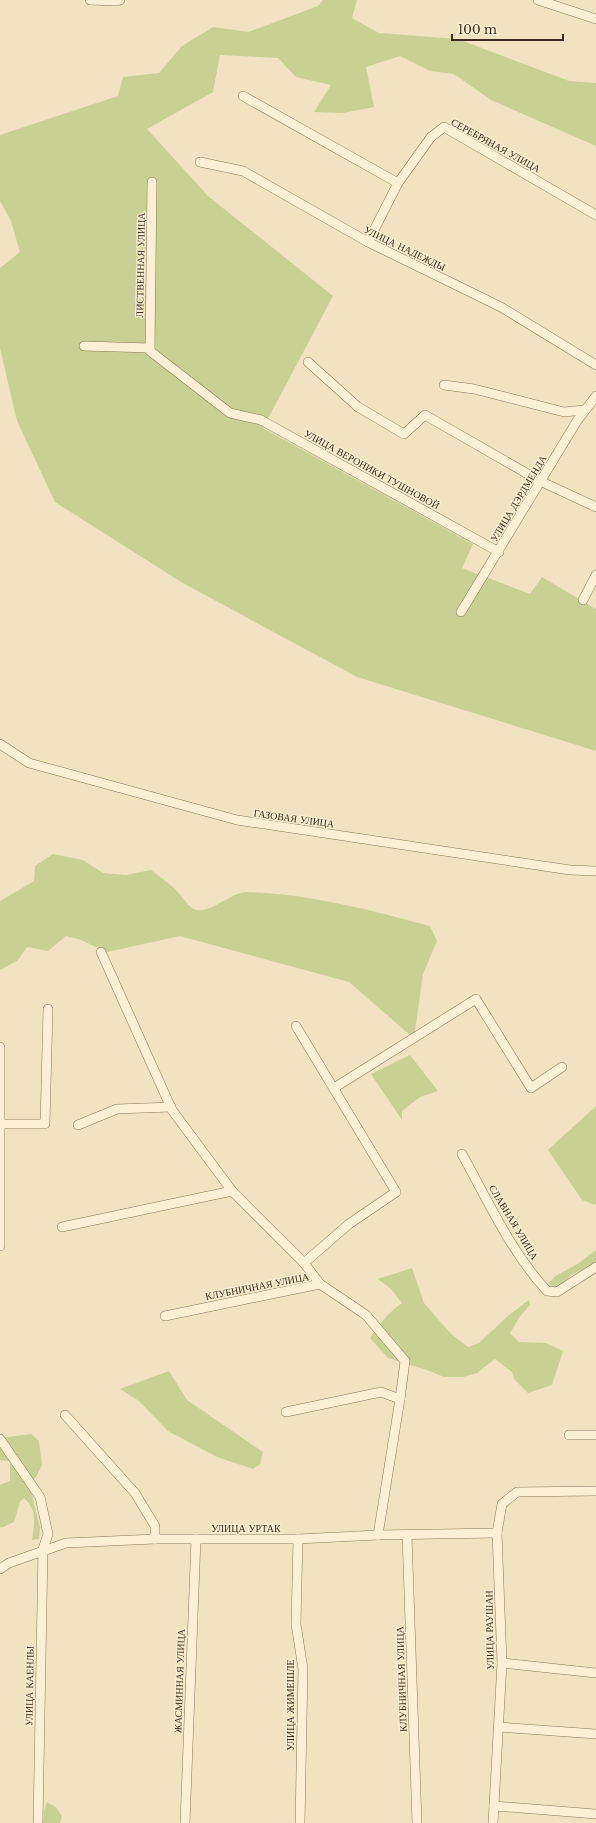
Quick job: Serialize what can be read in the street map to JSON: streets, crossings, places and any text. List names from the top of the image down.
{
  "streets": {
    "street": [
      "СЕРЕБРЯНАЯ УЛИЦА",
      "УЛИЦА НАДЕЖДЫ",
      "ЛИСТВЕННАЯ УЛИЦА",
      "УЛИЦА ВЕРОНИКИ ТУШНОВОЙ",
      "УЛИЦА ДЭРДМЕНДА",
      "ГАЗОВАЯ УЛИЦА",
      "СЛАВНАЯ УЛИЦА",
      "КЛУБНИЧНАЯ УЛИЦА",
      "УЛИЦА УРТАК",
      "УЛИЦА РАУШАН",
      "ЖАСМИННАЯ УЛИЦА",
      "УЛИЦА КАЕНЛЫ",
      "УЛИЦА ЖИМЕШЛЕ"
    ]
  },
  "crossings": [
    ["СЕРЕБРЯНАЯ УЛИЦА", "УЛИЦА НАДЕЖДЫ"],
    ["ЛИСТВЕННАЯ УЛИЦА", "УЛИЦА ВЕРОНИКИ ТУШНОВОЙ"],
    ["УЛИЦА ВЕРОНИКИ ТУШНОВОЙ", "УЛИЦА ДЭРДМЕНДА"],
    ["КЛУБНИЧНАЯ УЛИЦА", "УЛИЦА УРТАК"],
    ["УЛИЦА УРТАК", "УЛИЦА РАУШАН"],
    ["УЛИЦА УРТАК", "ЖАСМИННАЯ УЛИЦА"],
    ["УЛИЦА УРТАК", "УЛИЦА КАЕНЛЫ"],
    ["УЛИЦА УРТАК", "УЛИЦА ЖИМЕШЛЕ"]
  ],
  "scale_bar": "100 m"
}
